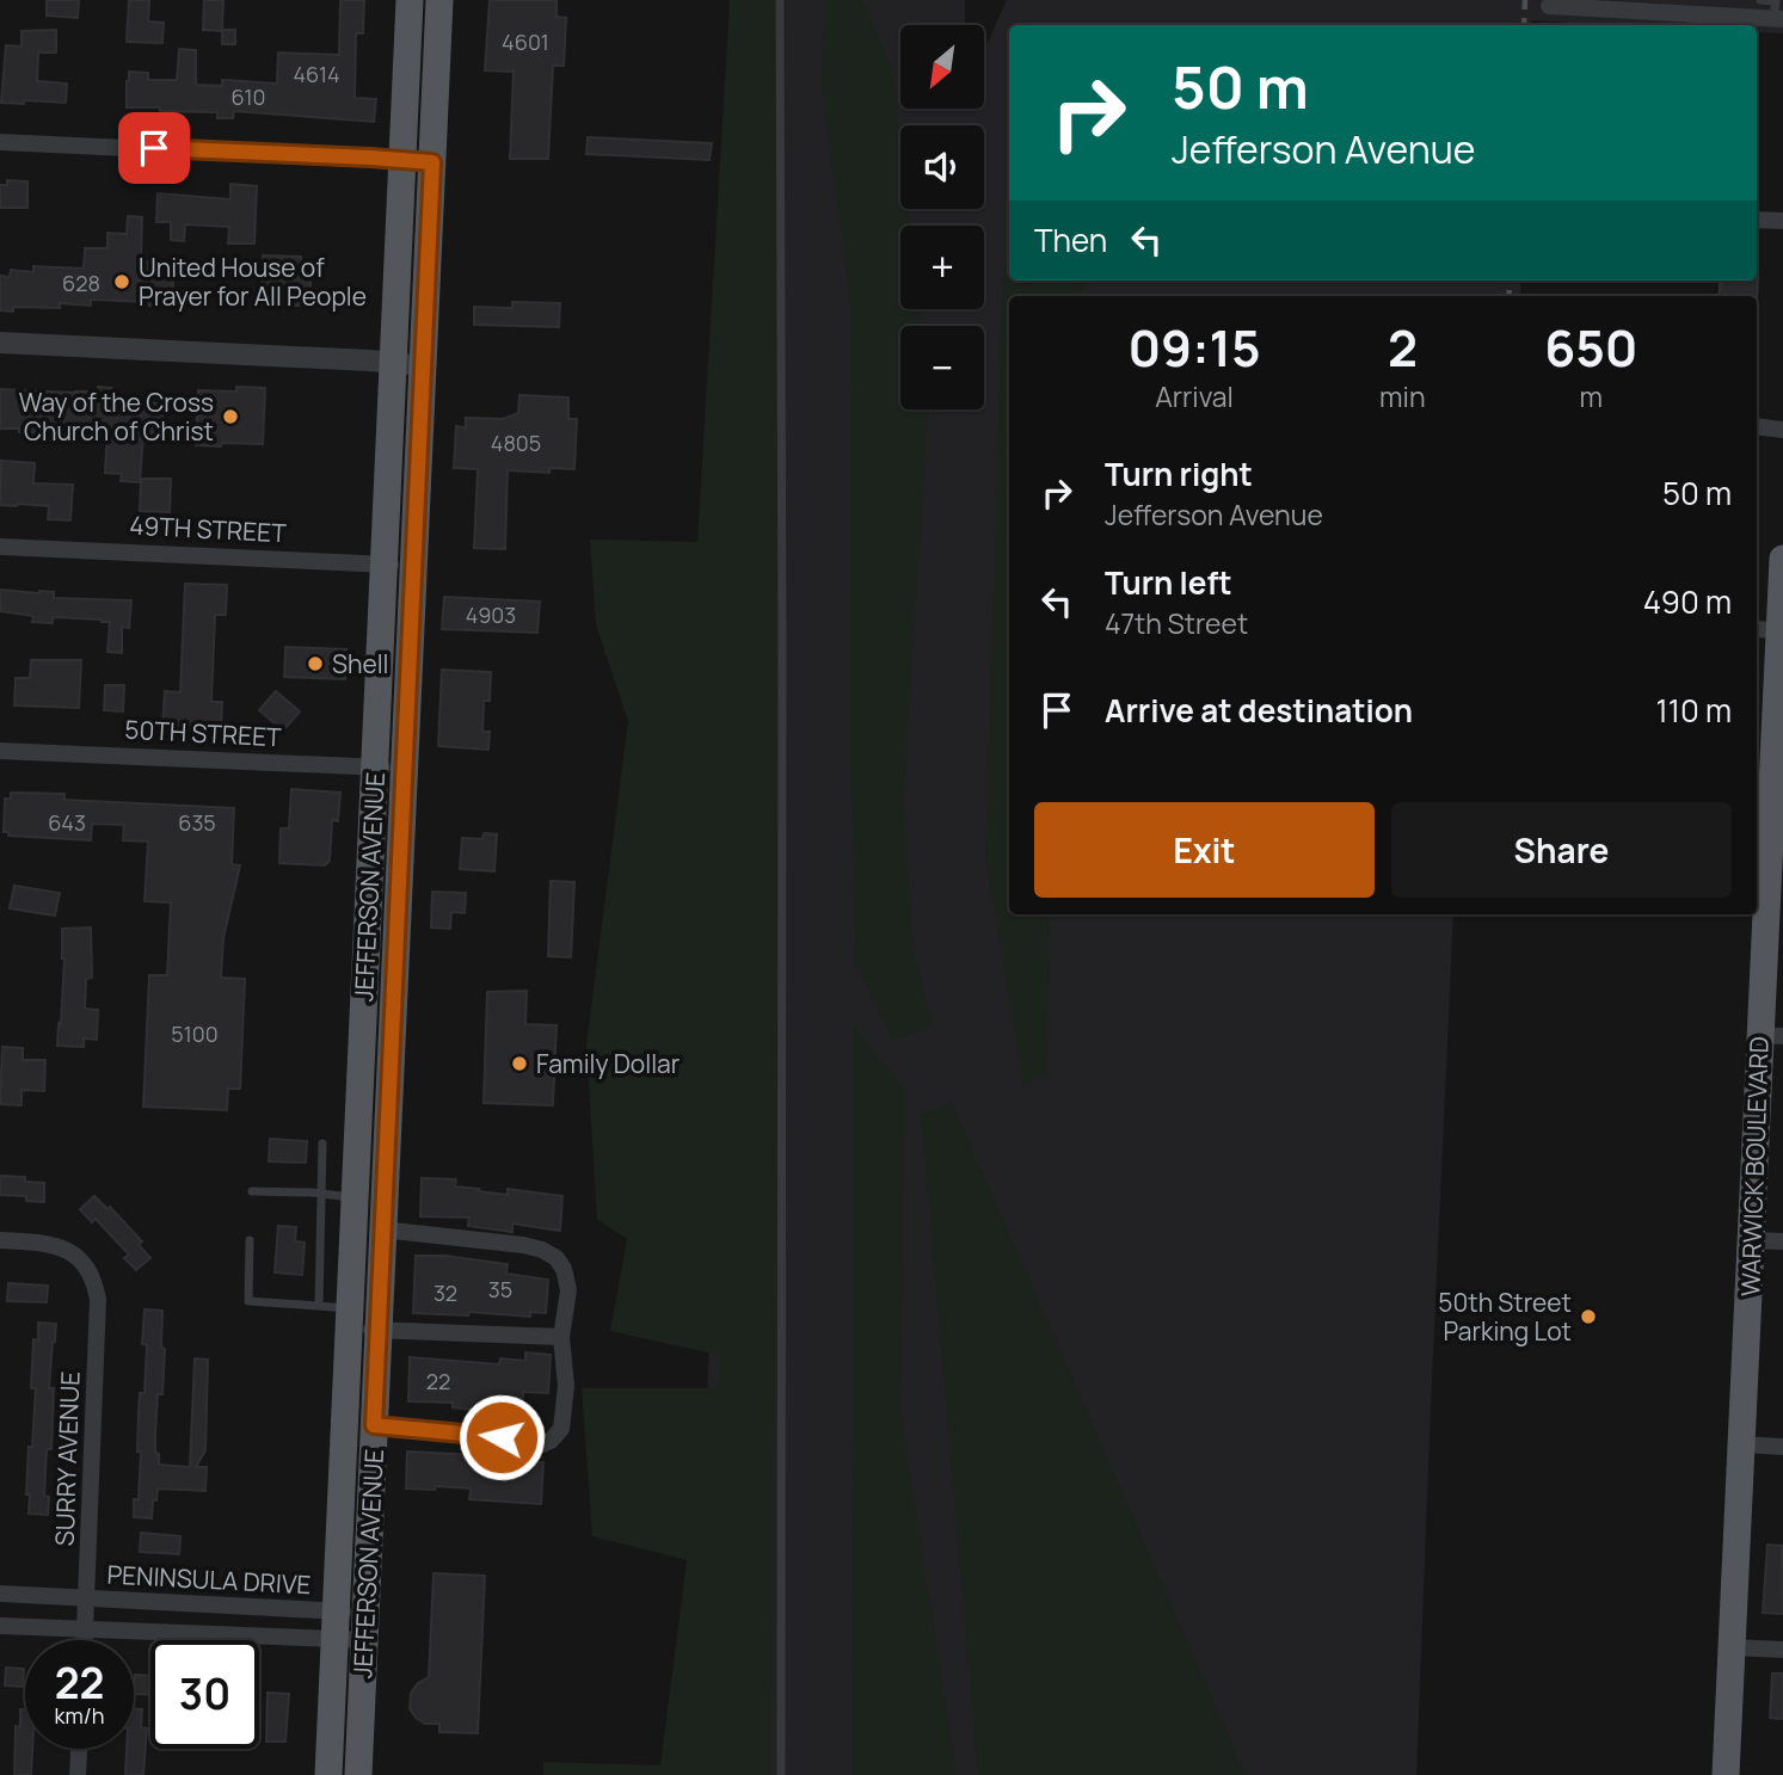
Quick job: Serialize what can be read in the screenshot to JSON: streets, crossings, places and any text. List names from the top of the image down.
{
  "streets": {
    "main road": ["JEFFERSON AVENUE", "WARWICK BOULEVARD"],
    "street": [
      "49TH STREET",
      "50TH STREET",
      "SURRY AVENUE",
      "PENINSULA DRIVE"
    ]
  },
  "crossings": [
    ["49TH STREET", "JEFFERSON AVENUE"],
    ["50TH STREET", "JEFFERSON AVENUE"],
    ["JEFFERSON AVENUE", "PENINSULA DRIVE"],
    ["SURRY AVENUE", "PENINSULA DRIVE"]
  ],
  "places": [
    "United House of Prayer for All People",
    "Way of the Cross Church of Christ",
    "Shell",
    "Family Dollar",
    "50th Street Parking Lot"
  ],
  "house_numbers": [
    "4601",
    "4614",
    "610",
    "628",
    "4805",
    "4903",
    "643",
    "635",
    "5100",
    "35",
    "32",
    "22"
  ],
  "north": "bottom left",
  "page": {
    "map_buttons": ["+", "−"],
    "turn": ["50 m", "Jefferson Avenue"],
    "then": "Then",
    "eta": [
      "09:15",
      "Arrival",
      "2",
      "min",
      "650",
      "m"
    ],
    "list": [
      {
        "name": "Turn right",
        "note": "Jefferson Avenue",
        "value": "50 m"
      },
      {
        "name": "Turn left",
        "note": "47th Street",
        "value": "490 m"
      },
      {
        "name": "Arrive at destination",
        "value": "110 m"
      }
    ],
    "buttons": ["Exit", "Share"],
    "speed": "22 km/h",
    "limit": "30"
  }
}
